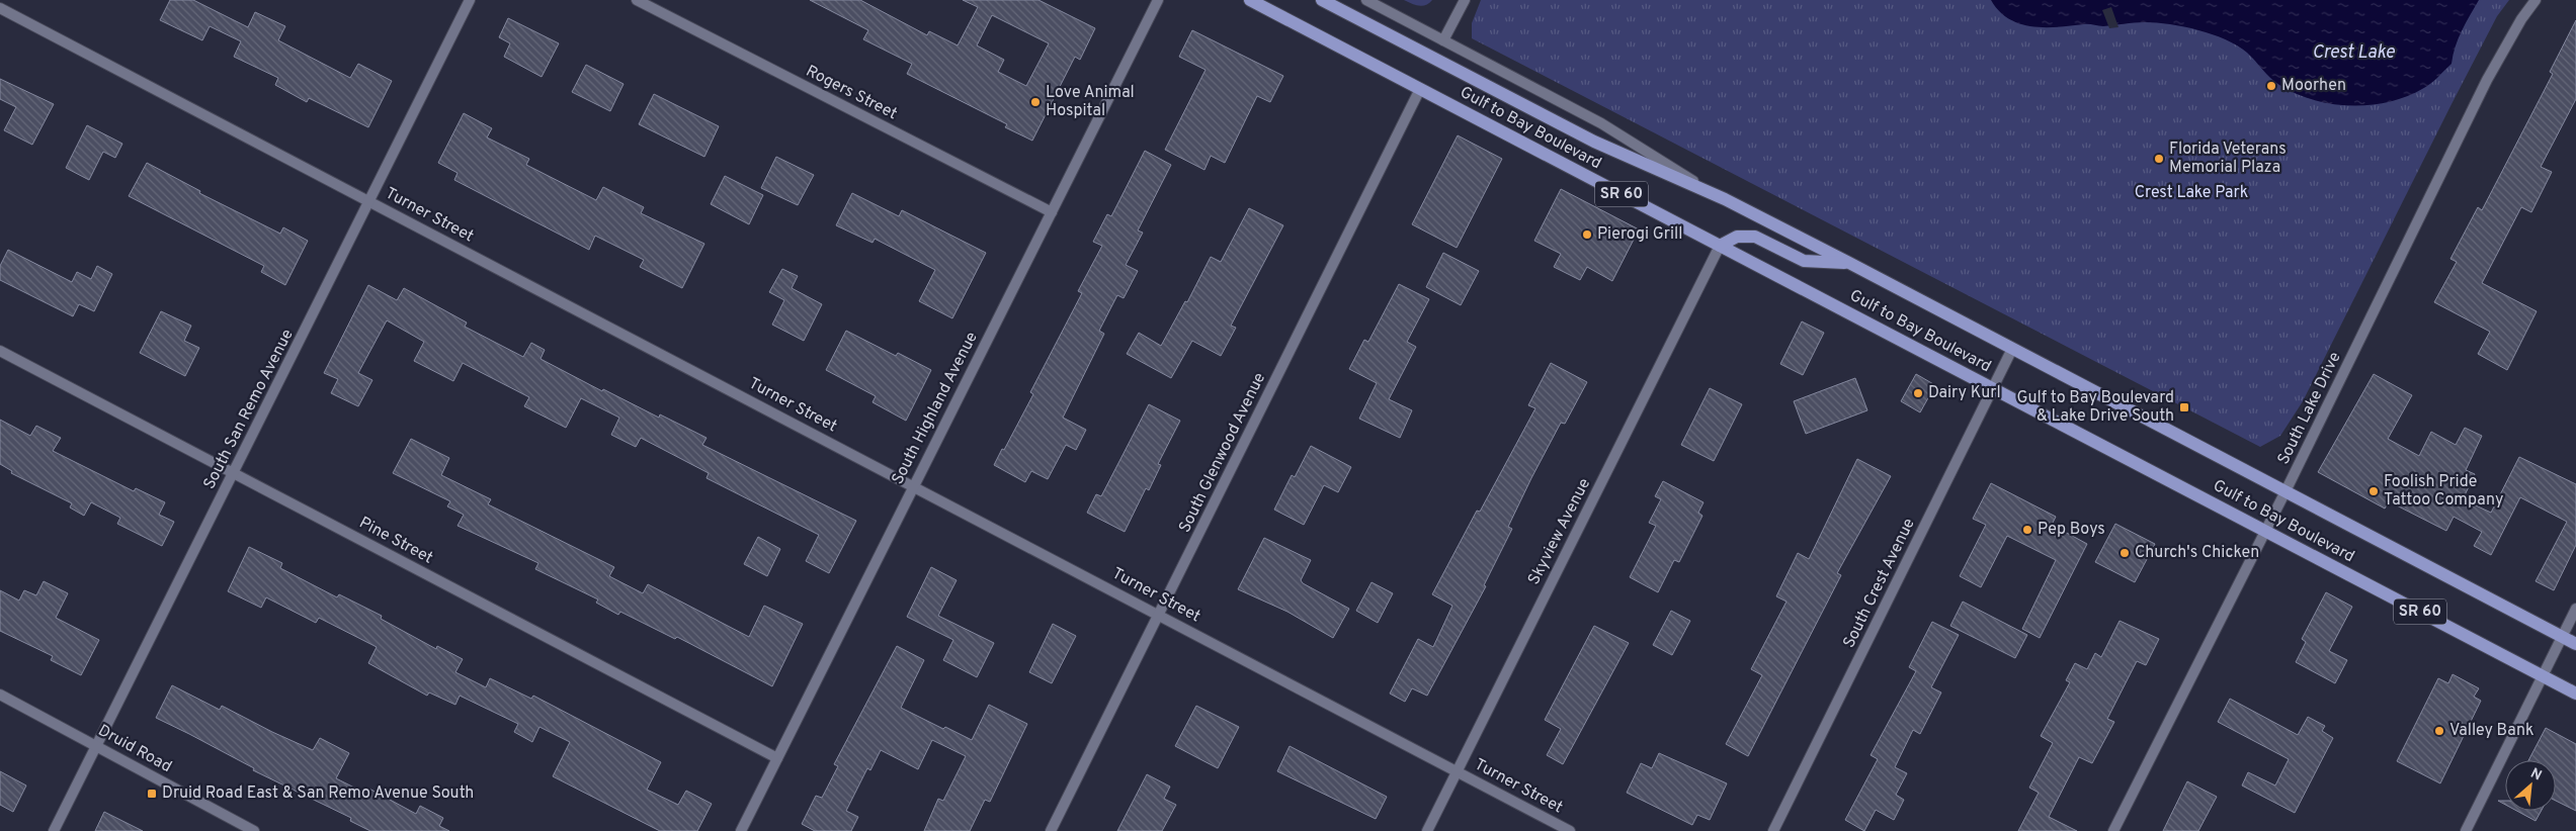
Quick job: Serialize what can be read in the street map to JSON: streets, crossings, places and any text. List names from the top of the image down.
{
  "streets": {
    "main road": ["Gulf to Bay Boulevard", "SR 60"],
    "street": [
      "Rogers Street",
      "Turner Street",
      "South Highland Avenue",
      "South Lake Drive",
      "South San Remo Avenue",
      "South Glenwood Avenue",
      "Skyview Avenue",
      "Pine Street",
      "South Crest Avenue",
      "Druid Road"
    ]
  },
  "crossings": [
    ["Rogers Street", "South Highland Avenue"],
    ["Gulf to Bay Boulevard", "South Lake Drive"],
    ["Gulf to Bay Boulevard", "South Glenwood Avenue"],
    ["Gulf to Bay Boulevard", "Skyview Avenue"],
    ["Gulf to Bay Boulevard", "South Crest Avenue"],
    ["Turner Street", "South Highland Avenue"],
    ["Turner Street", "South San Remo Avenue"],
    ["Turner Street", "South Glenwood Avenue"],
    ["Turner Street", "Skyview Avenue"],
    ["South Highland Avenue", "Pine Street"],
    ["South San Remo Avenue", "Pine Street"],
    ["South San Remo Avenue", "Druid Road"]
  ],
  "water": ["Crest Lake"],
  "parks": ["Crest Lake Park"],
  "places": {
    "other": [
      "Moorhen",
      "Love Animal Hospital",
      "Florida Veterans Memorial Plaza",
      "Pierogi Grill",
      "Dairy Kurl",
      "Foolish Pride Tattoo Company",
      "Pep Boys",
      "Church's Chicken",
      "Valley Bank"
    ],
    "transit": ["Gulf to Bay Boulevard & Lake Drive South", "Druid Road East & San Remo Avenue South"]
  },
  "north": "top right"
}
